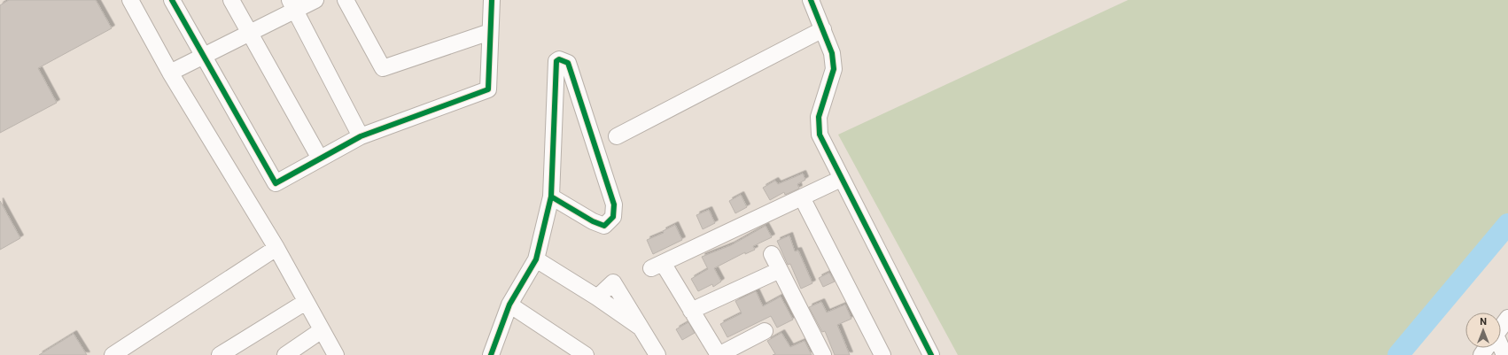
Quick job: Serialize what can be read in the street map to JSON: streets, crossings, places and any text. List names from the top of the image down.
{
  "north": "top"
}
